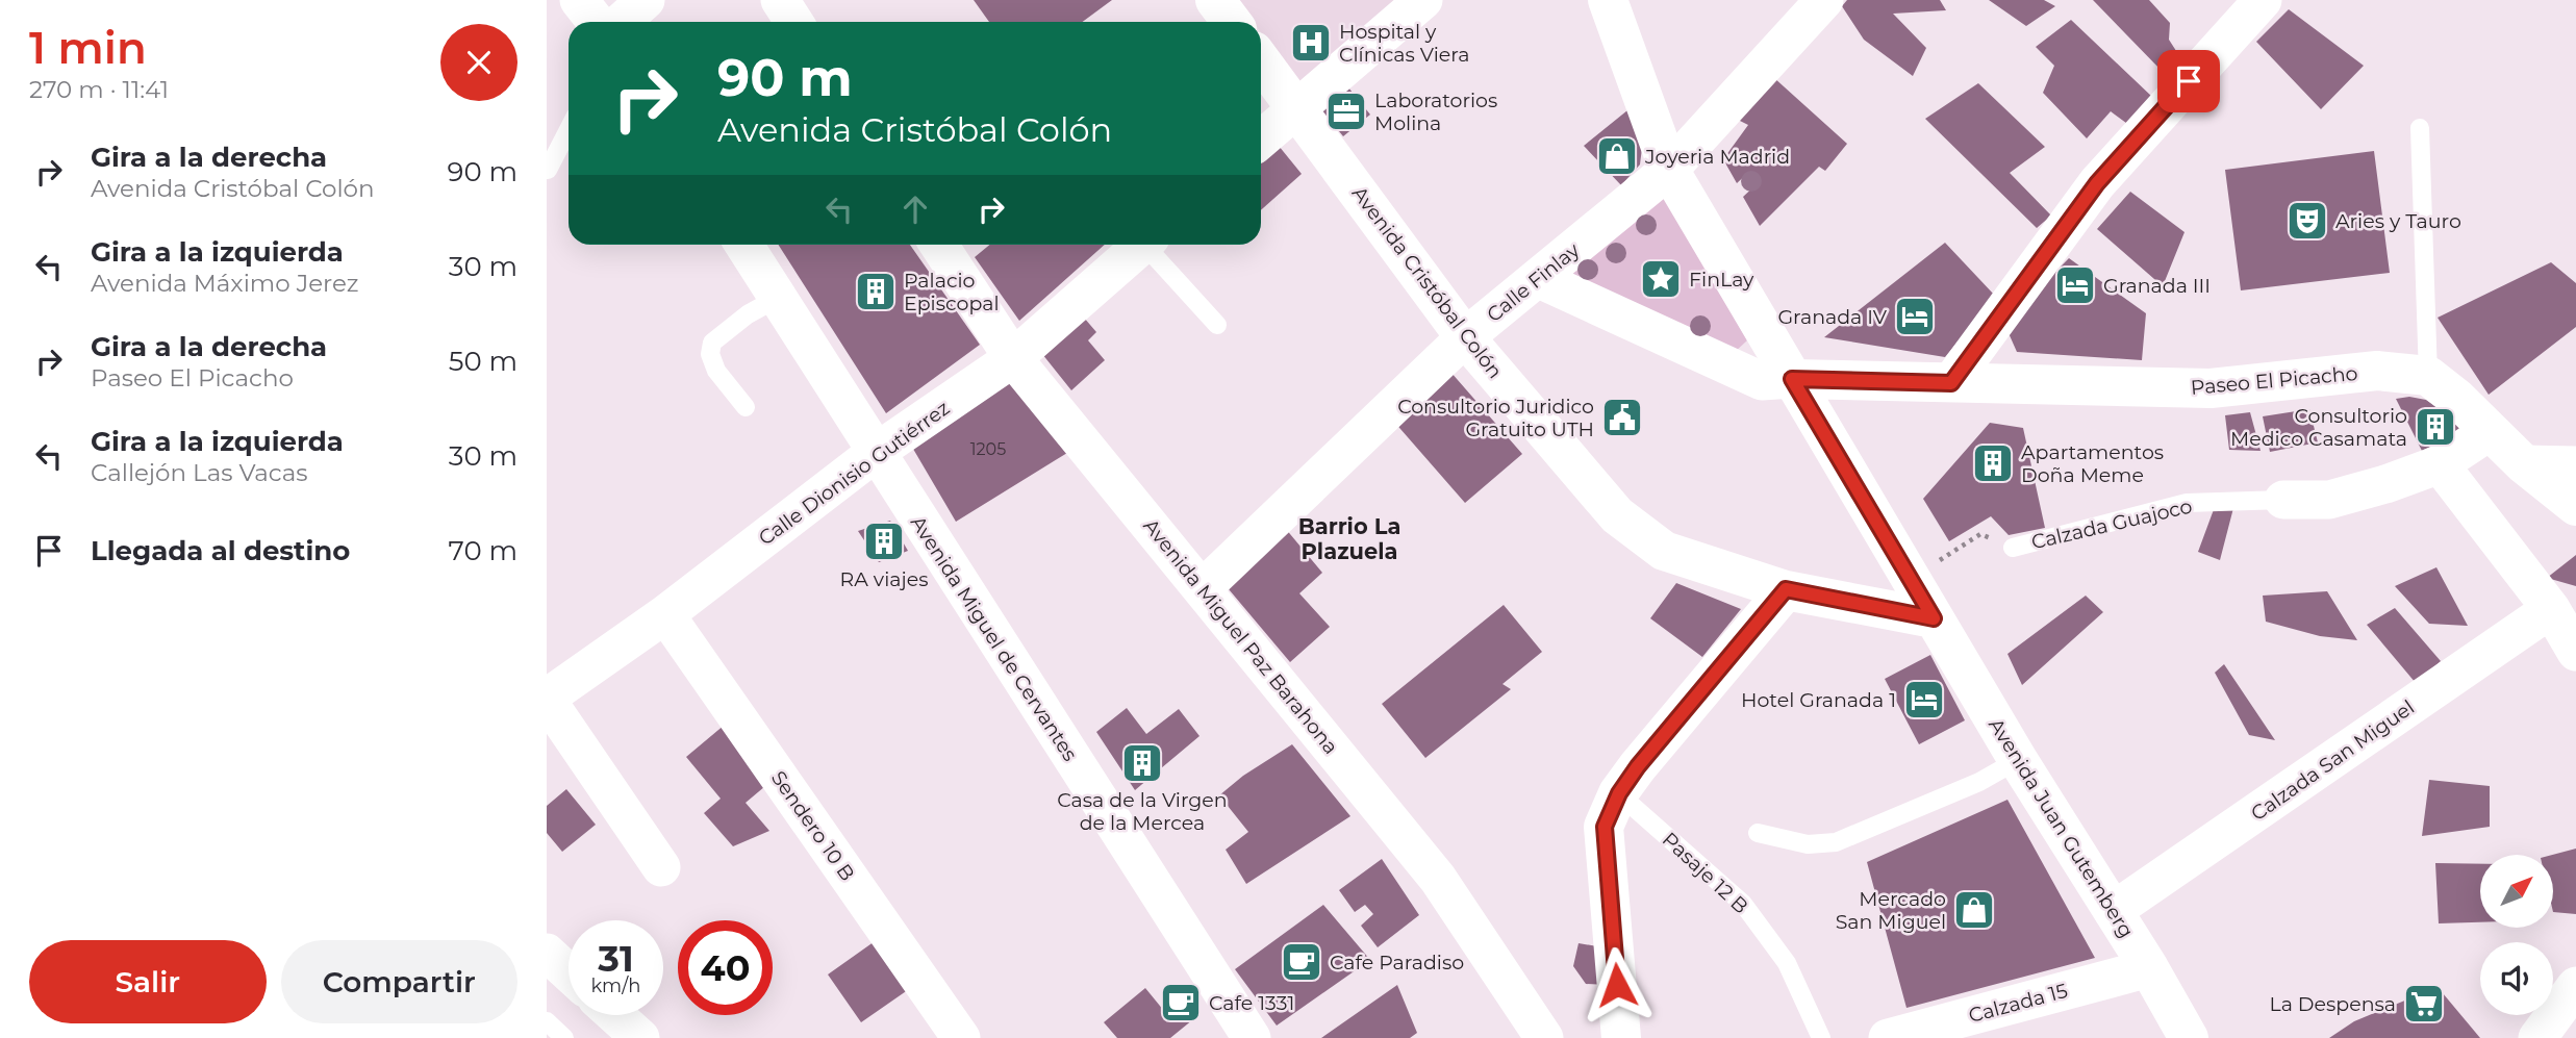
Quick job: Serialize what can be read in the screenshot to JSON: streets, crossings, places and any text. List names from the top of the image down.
{
  "streets": {
    "main road": ["Avenida Cristóbal Colón", "Paseo El Picacho", "Avenida Juan Gutemberg"],
    "street": [
      "Calle Finlay",
      "Calle Dionisio Gutiérrez",
      "Calzada Guajoco",
      "Avenida Miguel Paz Barahona",
      "Avenida Miguel de Cervantes",
      "Calzada San Miguel",
      "Sendero 10 B",
      "Calzada 15"
    ],
    "lane": ["Pasaje 12 B"]
  },
  "crossings": [
    ["Avenida Cristóbal Colón", "Calle Finlay"],
    ["Avenida Cristóbal Colón", "Avenida Juan Gutemberg"],
    ["Calle Finlay", "Avenida Miguel Paz Barahona"],
    ["Calle Finlay", "Avenida Juan Gutemberg"],
    ["Paseo El Picacho", "Avenida Juan Gutemberg"],
    ["Calle Dionisio Gutiérrez", "Avenida Miguel Paz Barahona"],
    ["Calle Dionisio Gutiérrez", "Avenida Miguel de Cervantes"],
    ["Calle Dionisio Gutiérrez", "Sendero 10 B"],
    ["Calzada Guajoco", "Avenida Juan Gutemberg"],
    ["Calzada San Miguel", "Avenida Juan Gutemberg"],
    ["Avenida Juan Gutemberg", "Calzada 15"]
  ],
  "districts": ["Barrio La Plazuela"],
  "places": {
    "hospital": ["Hospital y Clínicas Viera"],
    "office": ["Laboratorios Molina"],
    "shop": ["Joyeria Madrid", "Mercado San Miguel"],
    "theatre": ["Aries y Tauro"],
    "place": ["FinLay"],
    "hotel": ["Granada III", "Granada IV", "Hotel Granada 1"],
    "building": [
      "Palacio Episcopal",
      "Consultorio Medico Casamata",
      "Apartamentos Doña Meme",
      "RA viajes",
      "Casa de la Virgen de la Mercea"
    ],
    "public building": ["Consultorio Juridico Gratuito UTH"],
    "cafe": ["Cafe Paradiso", "Cafe 1331"],
    "supermarket": ["La Despensa"]
  },
  "house_numbers": ["1205"],
  "north": "top right",
  "page": {
    "heading": ["1 min", "270 m · 11:41"],
    "turn": ["90 m", "Avenida Cristóbal Colón"],
    "list": [
      {
        "name": "Gira a la derecha",
        "note": "Avenida Cristóbal Colón",
        "value": "90 m"
      },
      {
        "name": "Gira a la izquierda",
        "note": "Avenida Máximo Jerez",
        "value": "30 m"
      },
      {
        "name": "Gira a la derecha",
        "note": "Paseo El Picacho",
        "value": "50 m"
      },
      {
        "name": "Gira a la izquierda",
        "note": "Callejón Las Vacas",
        "value": "30 m"
      },
      {
        "name": "Llegada al destino",
        "value": "70 m"
      }
    ],
    "speed": "31 km/h",
    "limit": "40",
    "buttons": ["Salir", "Compartir"]
  }
}
